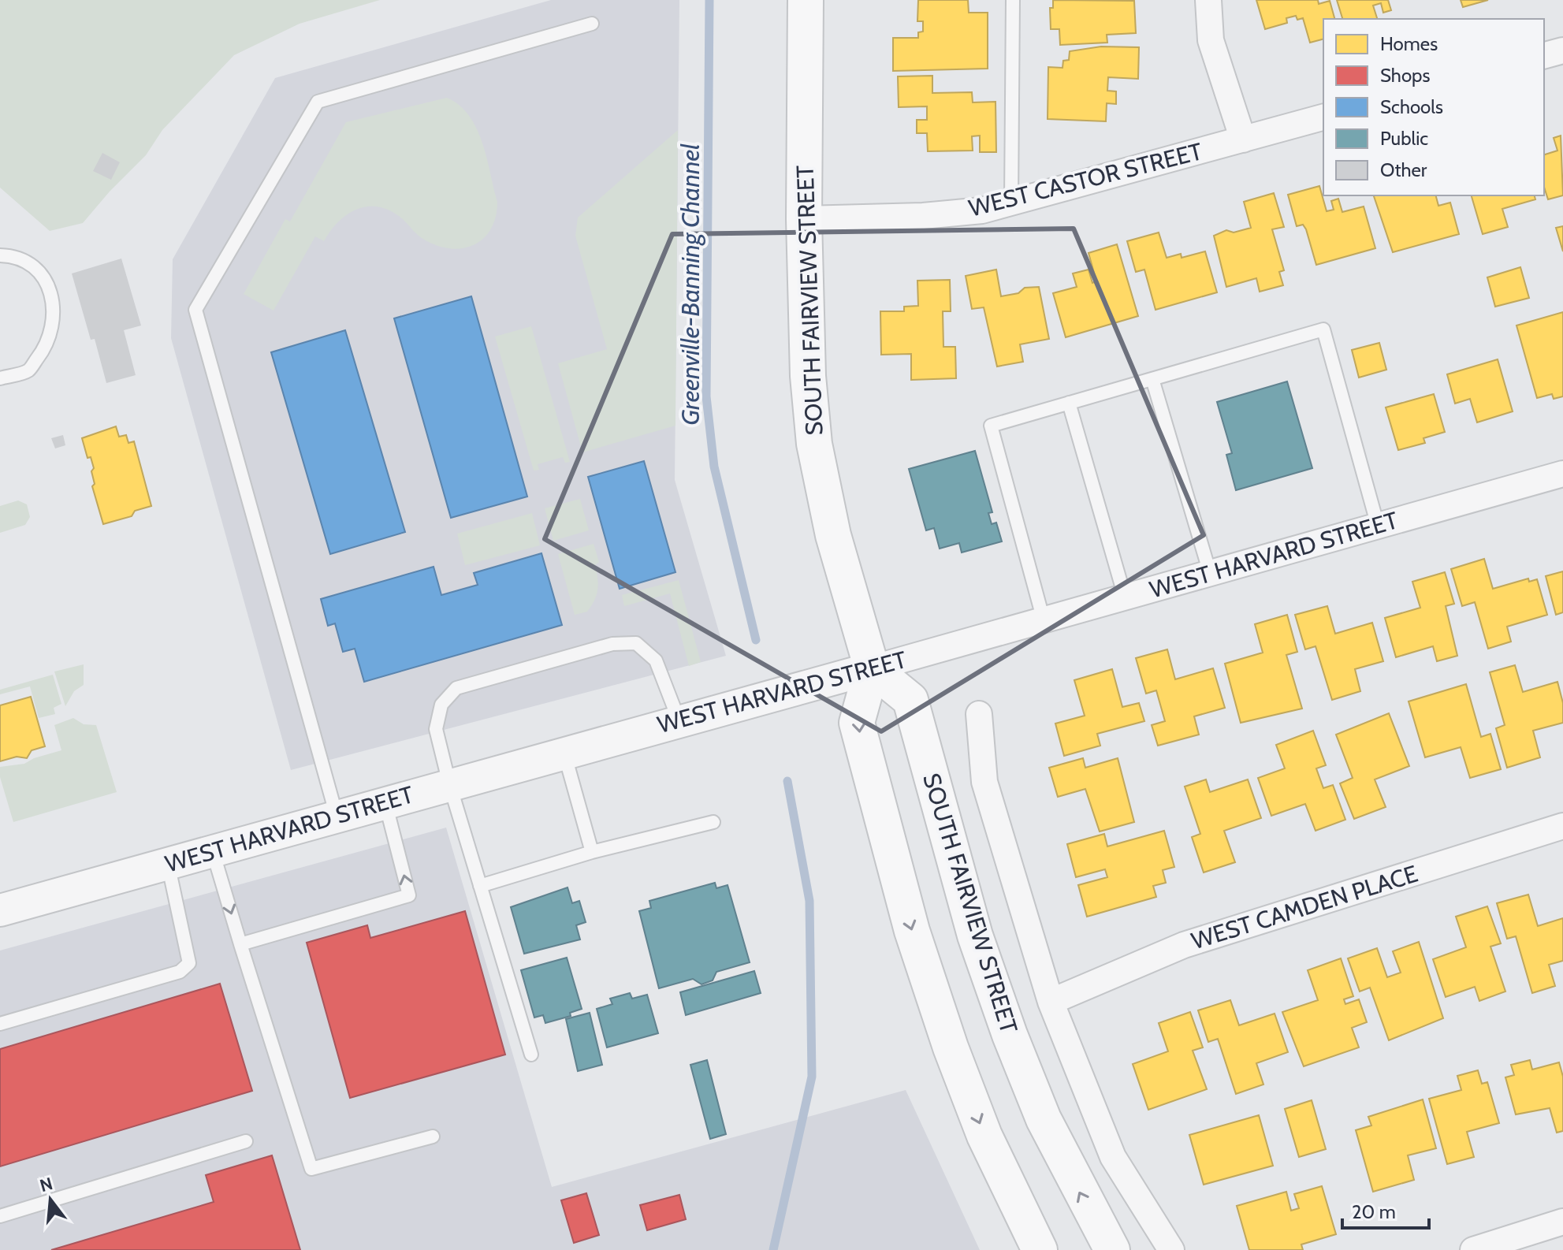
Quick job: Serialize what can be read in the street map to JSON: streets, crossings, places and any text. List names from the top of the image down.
{
  "streets": {
    "main road": ["SOUTH FAIRVIEW STREET"],
    "street": ["WEST CASTOR STREET", "WEST HARVARD STREET", "WEST CAMDEN PLACE"]
  },
  "crossings": [
    ["WEST CASTOR STREET", "SOUTH FAIRVIEW STREET"],
    ["SOUTH FAIRVIEW STREET", "WEST HARVARD STREET"]
  ],
  "water": ["Greenville-Banning Channel"],
  "legend": [
    "Homes",
    "Shops",
    "Schools",
    "Public",
    "Other"
  ],
  "scale_bar": "20 m",
  "north": "top"
}
